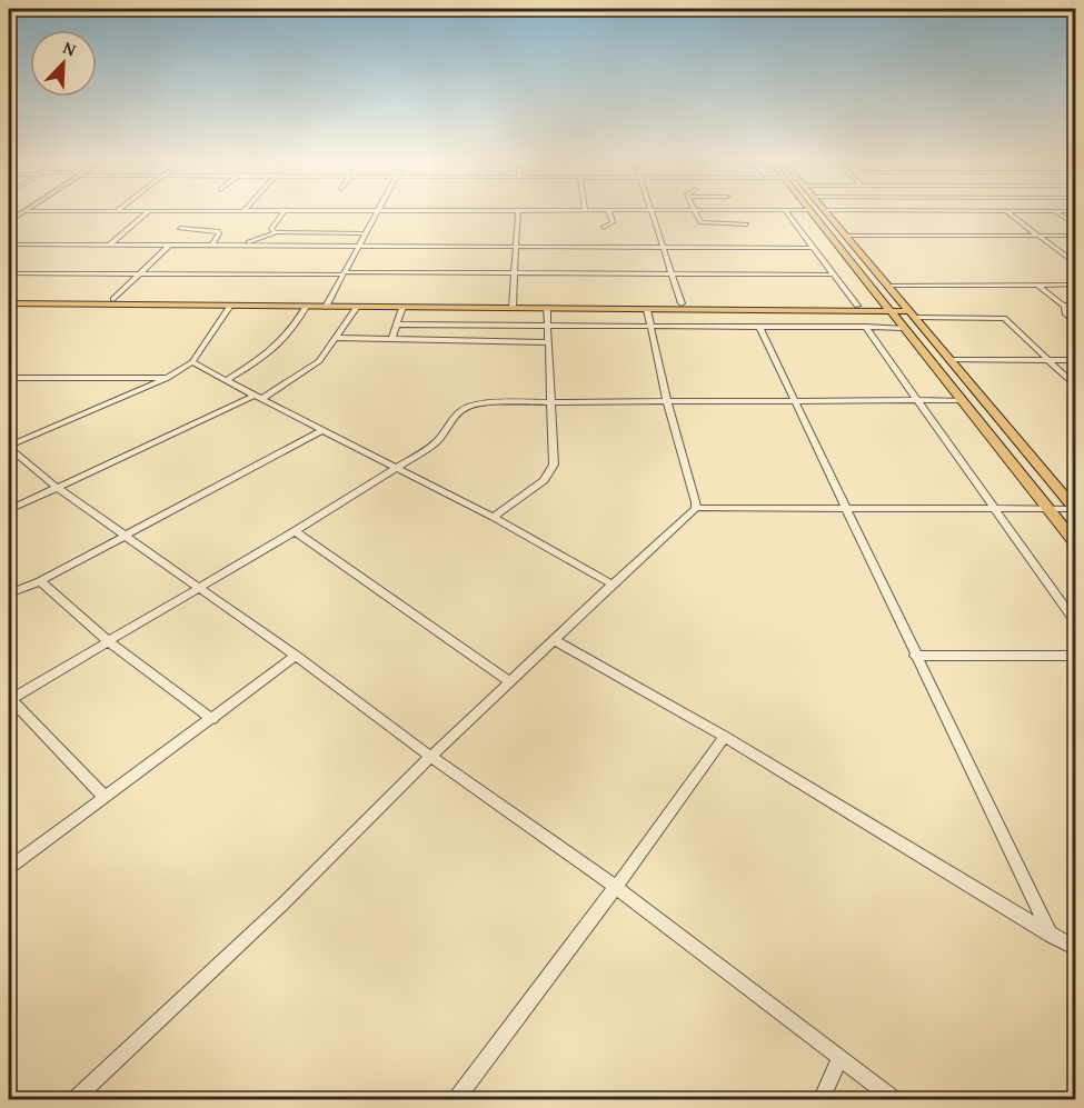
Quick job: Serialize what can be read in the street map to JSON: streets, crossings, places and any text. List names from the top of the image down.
{
  "north": "top right"
}
